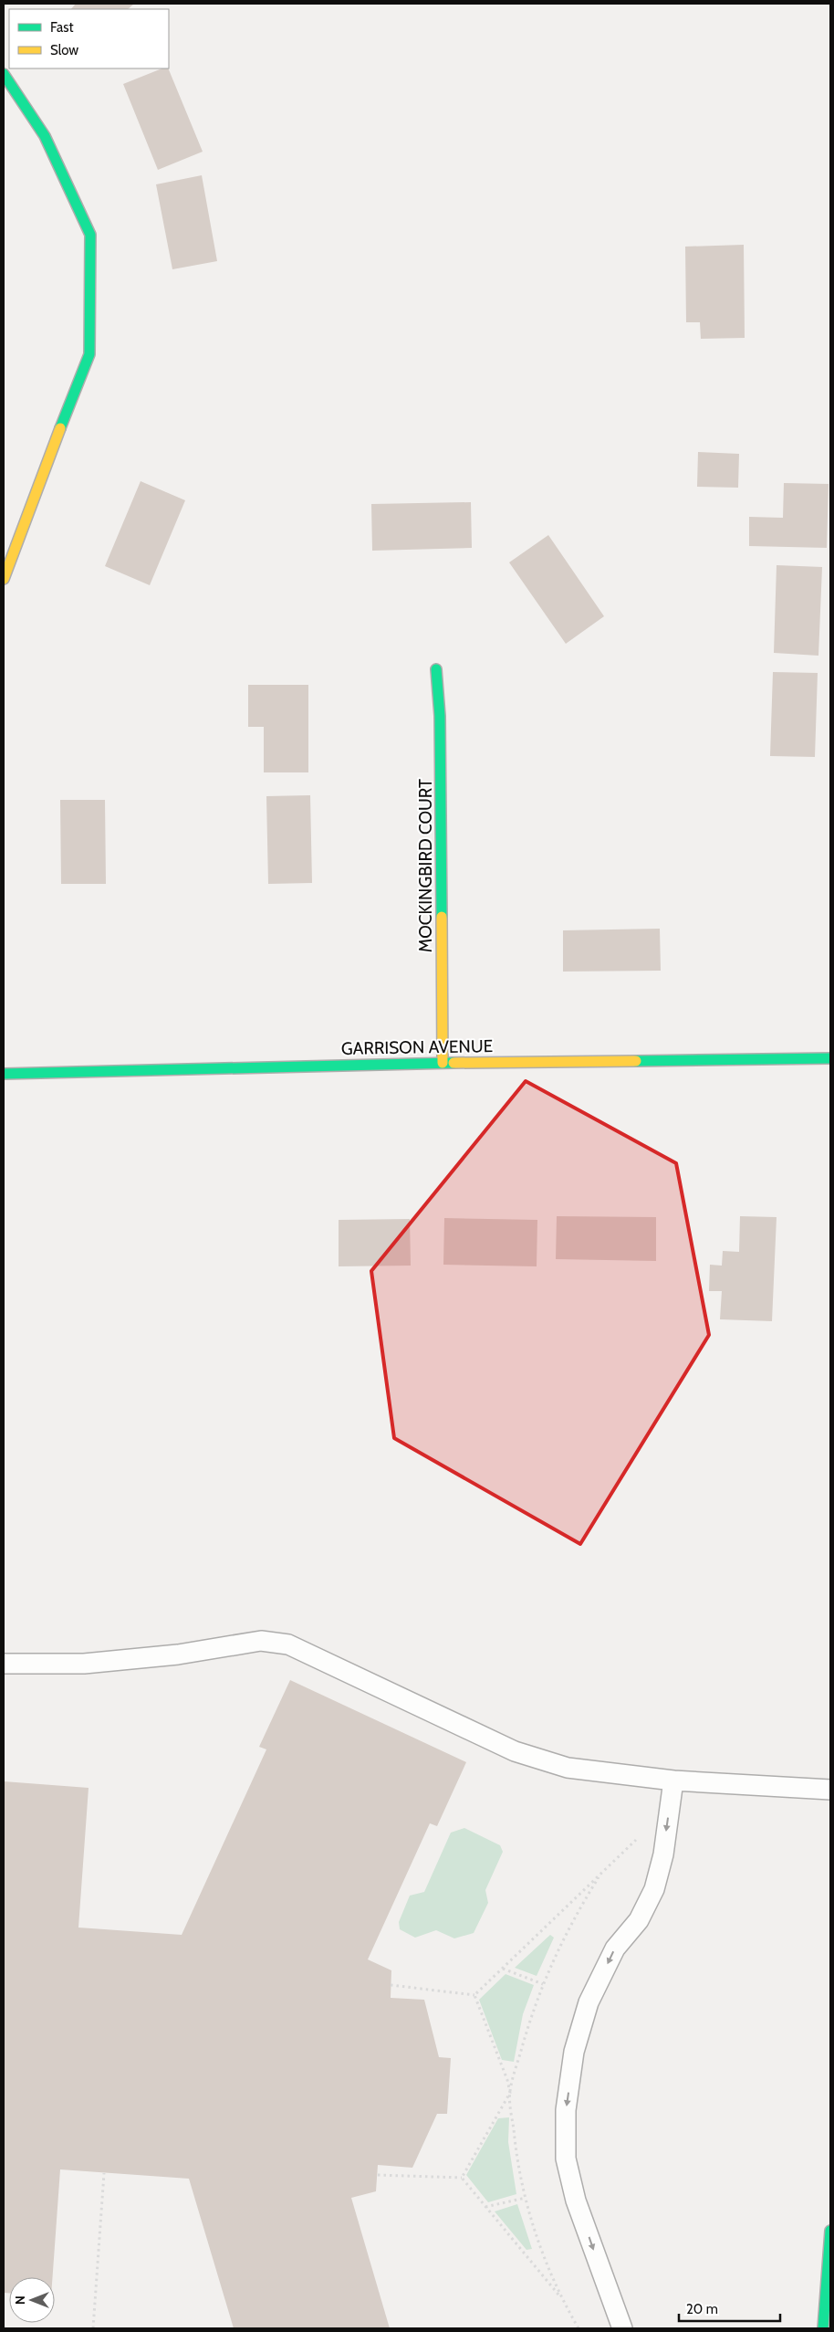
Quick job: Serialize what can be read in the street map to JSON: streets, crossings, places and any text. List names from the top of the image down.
{
  "streets": {
    "street": ["MOCKINGBIRD COURT", "GARRISON AVENUE"]
  },
  "crossings": [
    ["MOCKINGBIRD COURT", "GARRISON AVENUE"]
  ],
  "legend": ["Fast", "Slow"],
  "scale_bar": "20 m",
  "north": "left"
}
